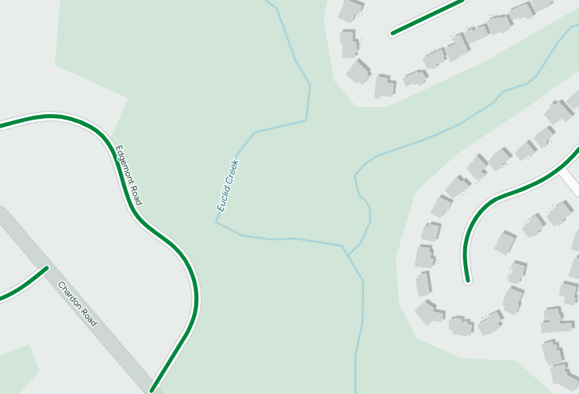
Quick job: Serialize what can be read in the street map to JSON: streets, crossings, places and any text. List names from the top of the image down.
{
  "streets": {
    "main road": ["Chardon Road"],
    "street": ["Edgemont Road"]
  },
  "crossings": [
    ["Edgemont Road", "Chardon Road"]
  ],
  "water": ["Euclid Creek"]
}
